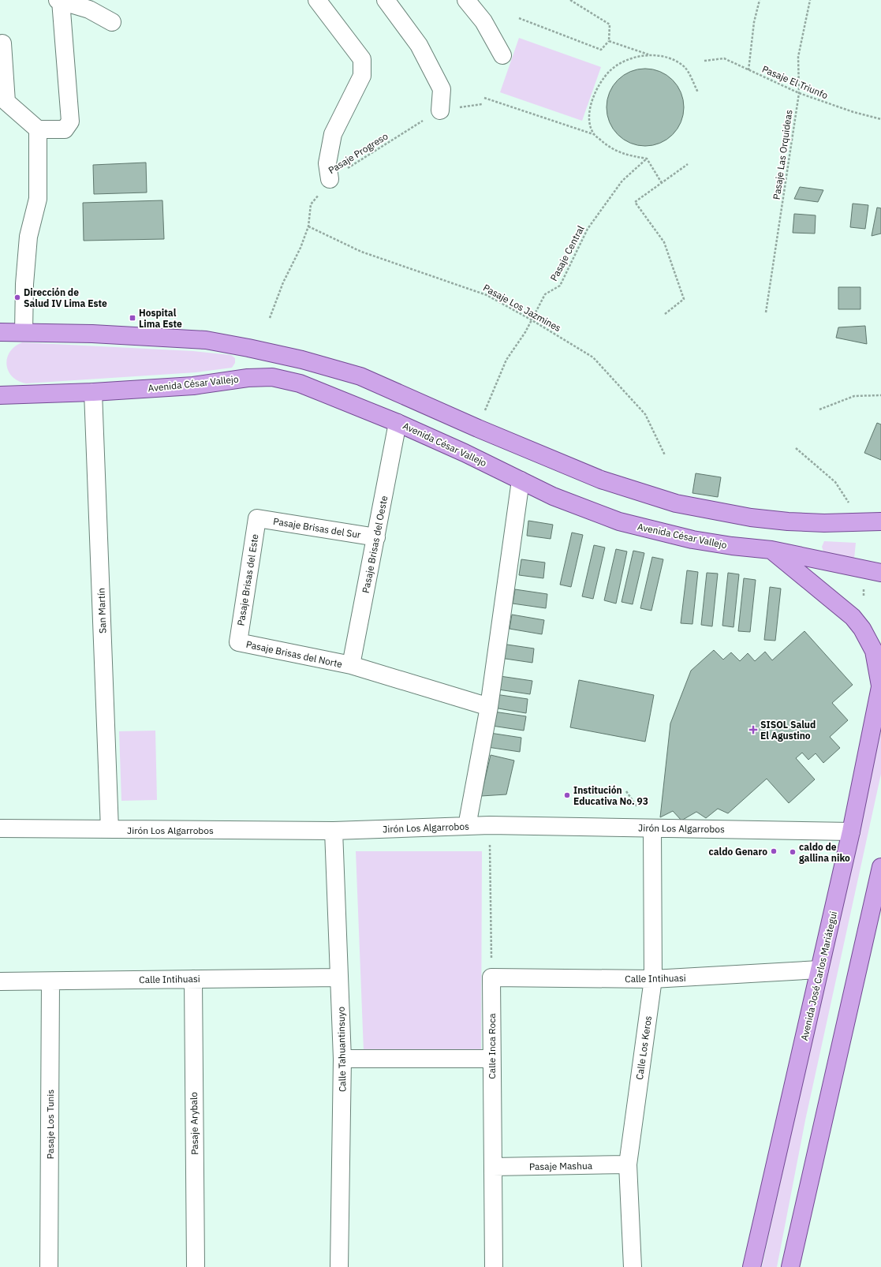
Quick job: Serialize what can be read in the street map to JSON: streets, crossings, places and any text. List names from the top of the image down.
{
  "streets": {
    "main road": ["Avenida César Vallejo", "Avenida José Carlos Mariátegui"],
    "street": [
      "Pasaje Brisas del Sur",
      "Pasaje Brisas del Oeste",
      "Pasaje Brisas del Este",
      "San Martín",
      "Pasaje Brisas del Norte",
      "Jirón Los Algarrobos",
      "Calle Intihuasi",
      "Calle Inca Roca",
      "Calle Los Keros",
      "Calle Tahuantinsuyo",
      "Pasaje Arybalo",
      "Pasaje Los Tunis",
      "Pasaje Mashua"
    ],
    "path": [
      "Pasaje El Triunfo",
      "Pasaje Progreso",
      "Pasaje Las Orquideas",
      "Pasaje Central",
      "Pasaje Los Jazmines"
    ]
  },
  "crossings": [
    ["Pasaje El Triunfo", "Pasaje Las Orquideas"],
    ["Pasaje Progreso", "Pasaje Los Jazmines"],
    ["Pasaje Central", "Pasaje Los Jazmines"],
    ["Avenida César Vallejo", "Pasaje Brisas del Oeste"],
    ["Avenida César Vallejo", "San Martín"],
    ["Pasaje Brisas del Sur", "Pasaje Brisas del Oeste"],
    ["Pasaje Brisas del Sur", "Pasaje Brisas del Este"],
    ["Pasaje Brisas del Oeste", "Pasaje Brisas del Norte"],
    ["Pasaje Brisas del Este", "Pasaje Brisas del Norte"],
    ["San Martín", "Jirón Los Algarrobos"],
    ["Jirón Los Algarrobos", "Avenida José Carlos Mariátegui"],
    ["Jirón Los Algarrobos", "Calle Los Keros"],
    ["Jirón Los Algarrobos", "Calle Tahuantinsuyo"],
    ["Avenida José Carlos Mariátegui", "Calle Intihuasi"],
    ["Calle Intihuasi", "Calle Inca Roca"],
    ["Calle Intihuasi", "Calle Los Keros"],
    ["Calle Intihuasi", "Calle Tahuantinsuyo"],
    ["Calle Intihuasi", "Pasaje Arybalo"],
    ["Calle Intihuasi", "Pasaje Los Tunis"],
    ["Calle Inca Roca", "Pasaje Mashua"],
    ["Calle Los Keros", "Pasaje Mashua"]
  ],
  "places": {
    "other": [
      "Dirección de Salud IV Lima Este",
      "Institución Educativa No. 93",
      "caldo Genaro",
      "caldo de gallina niko"
    ],
    "transit": ["Hospital Lima Este"],
    "health": ["SISOL Salud El Agustino"]
  }
}
